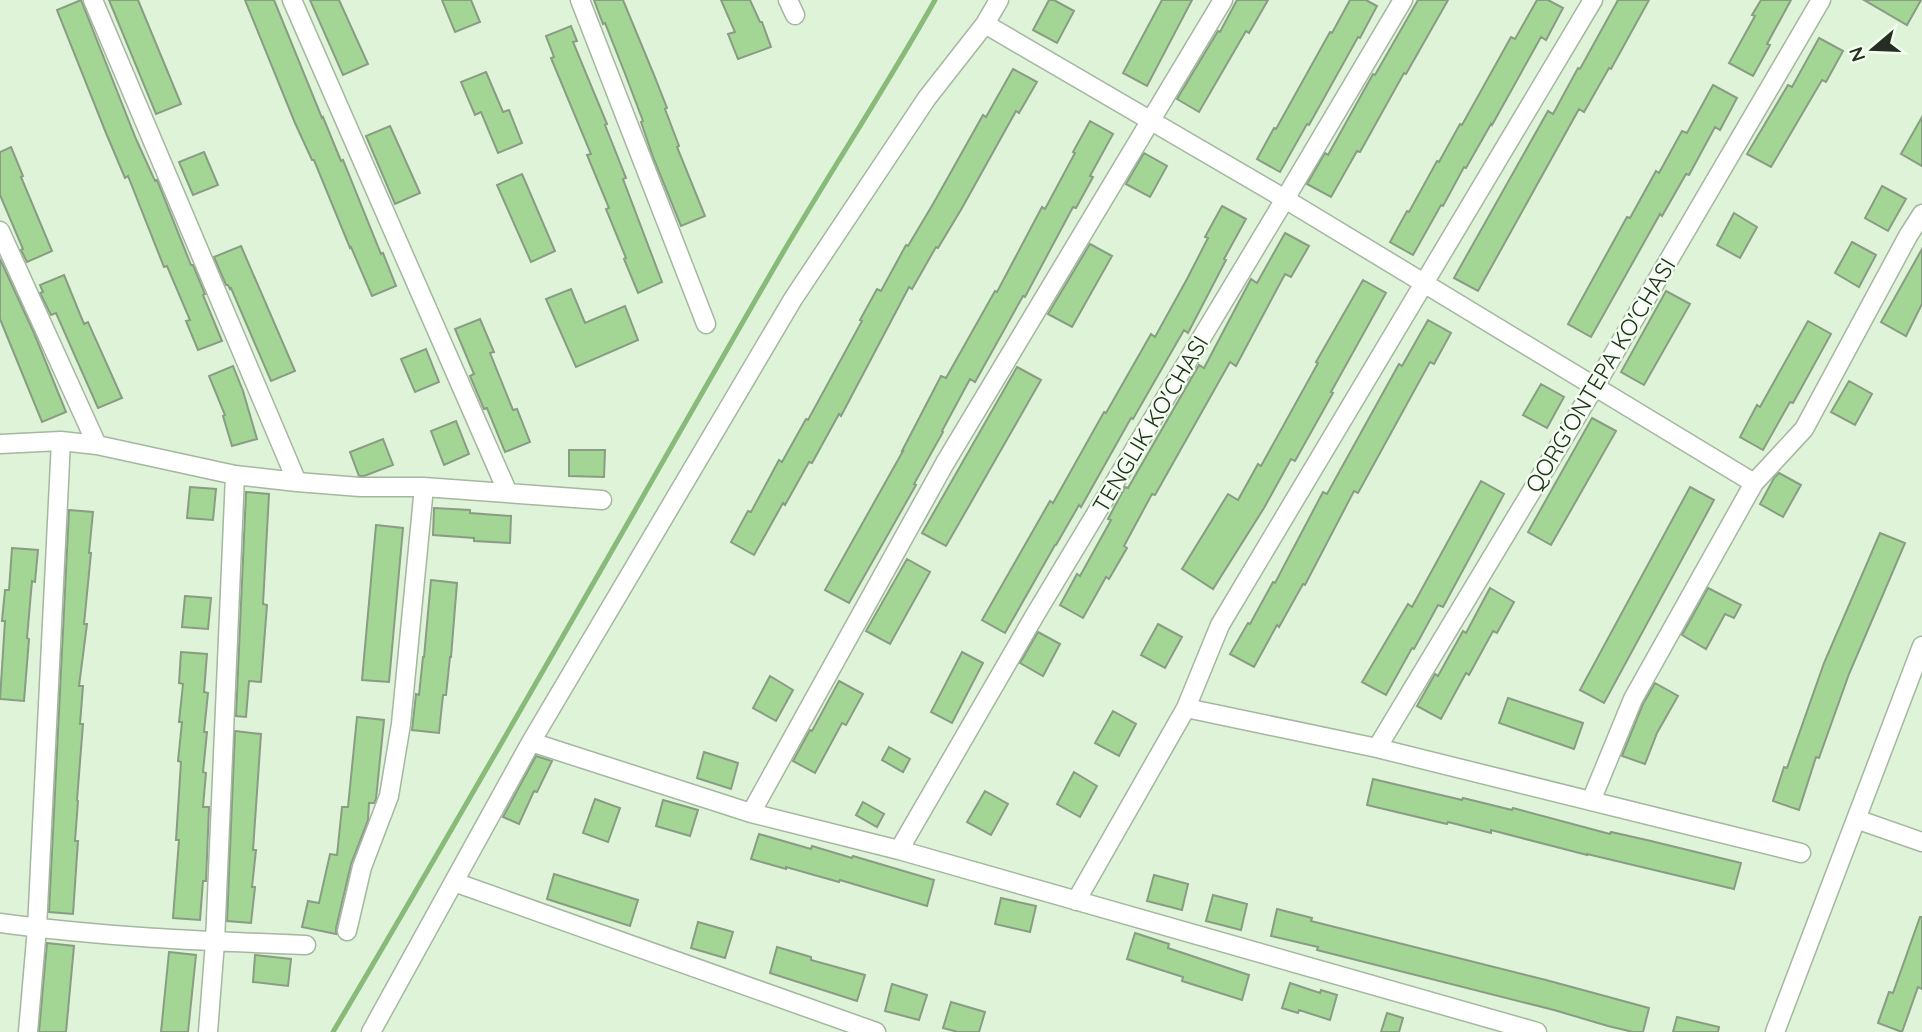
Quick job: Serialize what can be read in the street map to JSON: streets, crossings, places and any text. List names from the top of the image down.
{
  "streets": {
    "street": ["QORG'ONTEPA KO'CHASI", "TENGLIK KO'CHASI"]
  },
  "north": "left"
}
